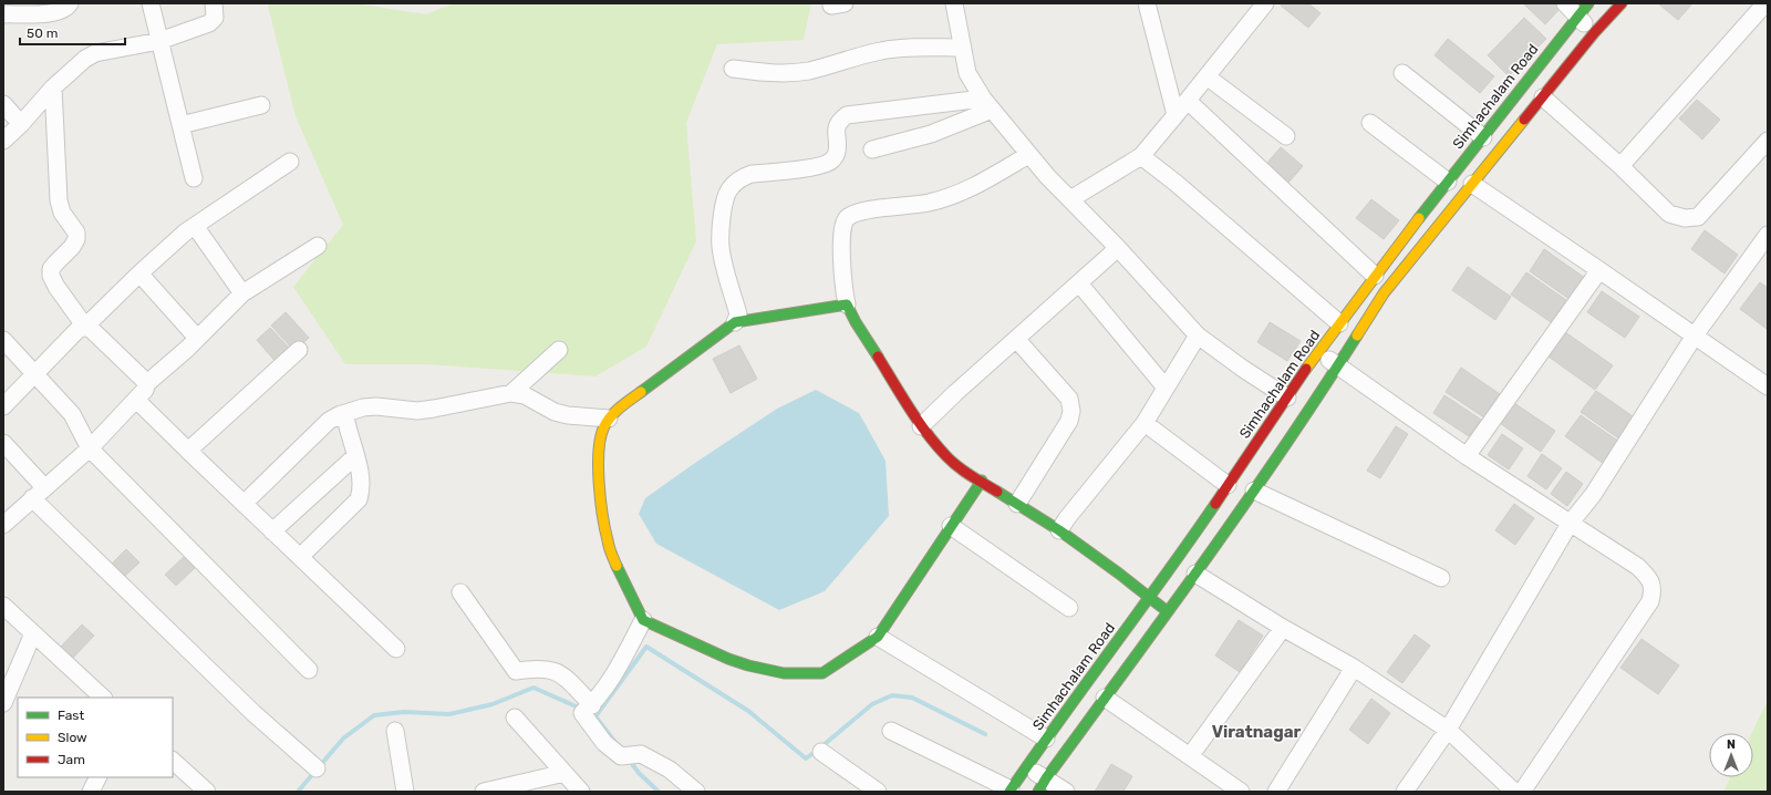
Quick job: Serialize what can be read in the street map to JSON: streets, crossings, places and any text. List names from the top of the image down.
{
  "streets": {
    "main road": ["Simhachalam Road"]
  },
  "districts": ["Viratnagar"],
  "legend": ["Fast", "Slow", "Jam"],
  "scale_bar": "50 m",
  "north": "top"
}
